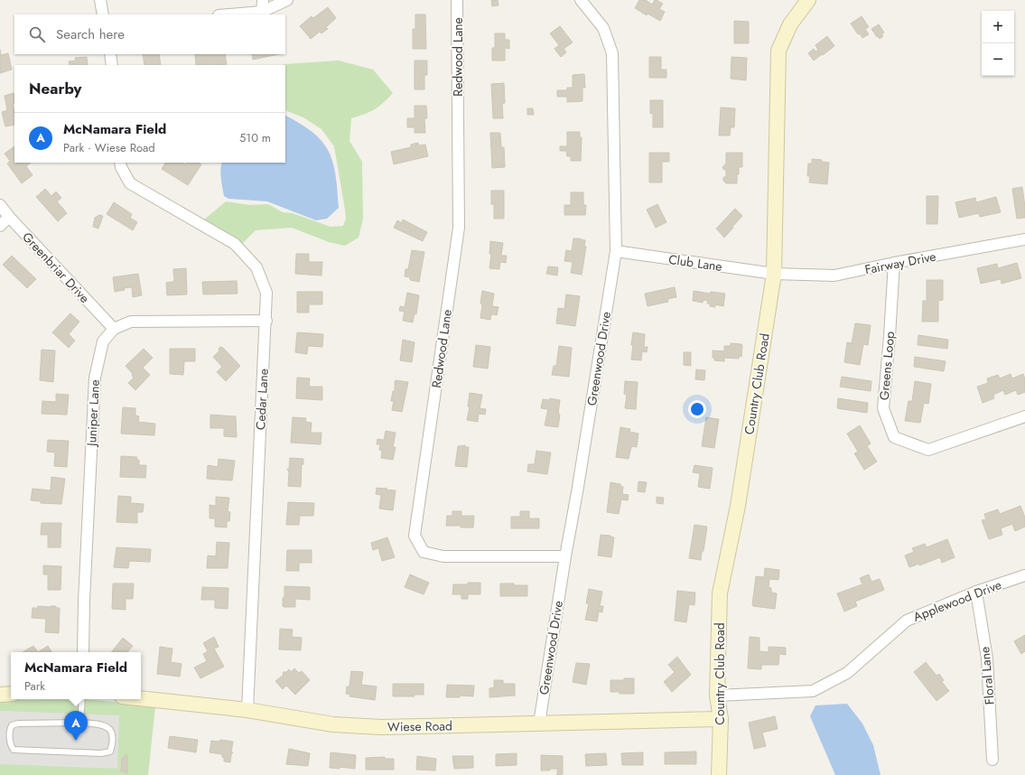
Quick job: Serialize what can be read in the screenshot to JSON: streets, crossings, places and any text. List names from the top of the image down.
{
  "streets": {
    "street": [
      "Redwood Lane",
      "Club Lane",
      "Fairway Drive",
      "Greenbriar Drive",
      "Greenwood Drive",
      "Greens Loop",
      "Country Club Road",
      "Cedar Lane",
      "Juniper Lane",
      "Applewood Drive",
      "Floral Lane",
      "Wiese Road"
    ]
  },
  "crossings": [
    ["Redwood Lane", "Greenwood Drive"],
    ["Club Lane", "Fairway Drive"],
    ["Club Lane", "Greenwood Drive"],
    ["Club Lane", "Country Club Road"],
    ["Fairway Drive", "Greens Loop"],
    ["Fairway Drive", "Country Club Road"],
    ["Greenbriar Drive", "Juniper Lane"],
    ["Greenwood Drive", "Wiese Road"],
    ["Country Club Road", "Applewood Drive"],
    ["Country Club Road", "Wiese Road"],
    ["Cedar Lane", "Juniper Lane"],
    ["Cedar Lane", "Wiese Road"],
    ["Applewood Drive", "Floral Lane"]
  ],
  "page": {
    "map_buttons": ["+", "−"],
    "search": "Search here",
    "heading": "Nearby",
    "list": [
      {
        "mark": "A",
        "name": "McNamara Field",
        "note": "Park · Wiese Road",
        "value": "510 m"
      }
    ],
    "popup": ["McNamara Field", "Park"],
    "pins": "A"
  }
}
